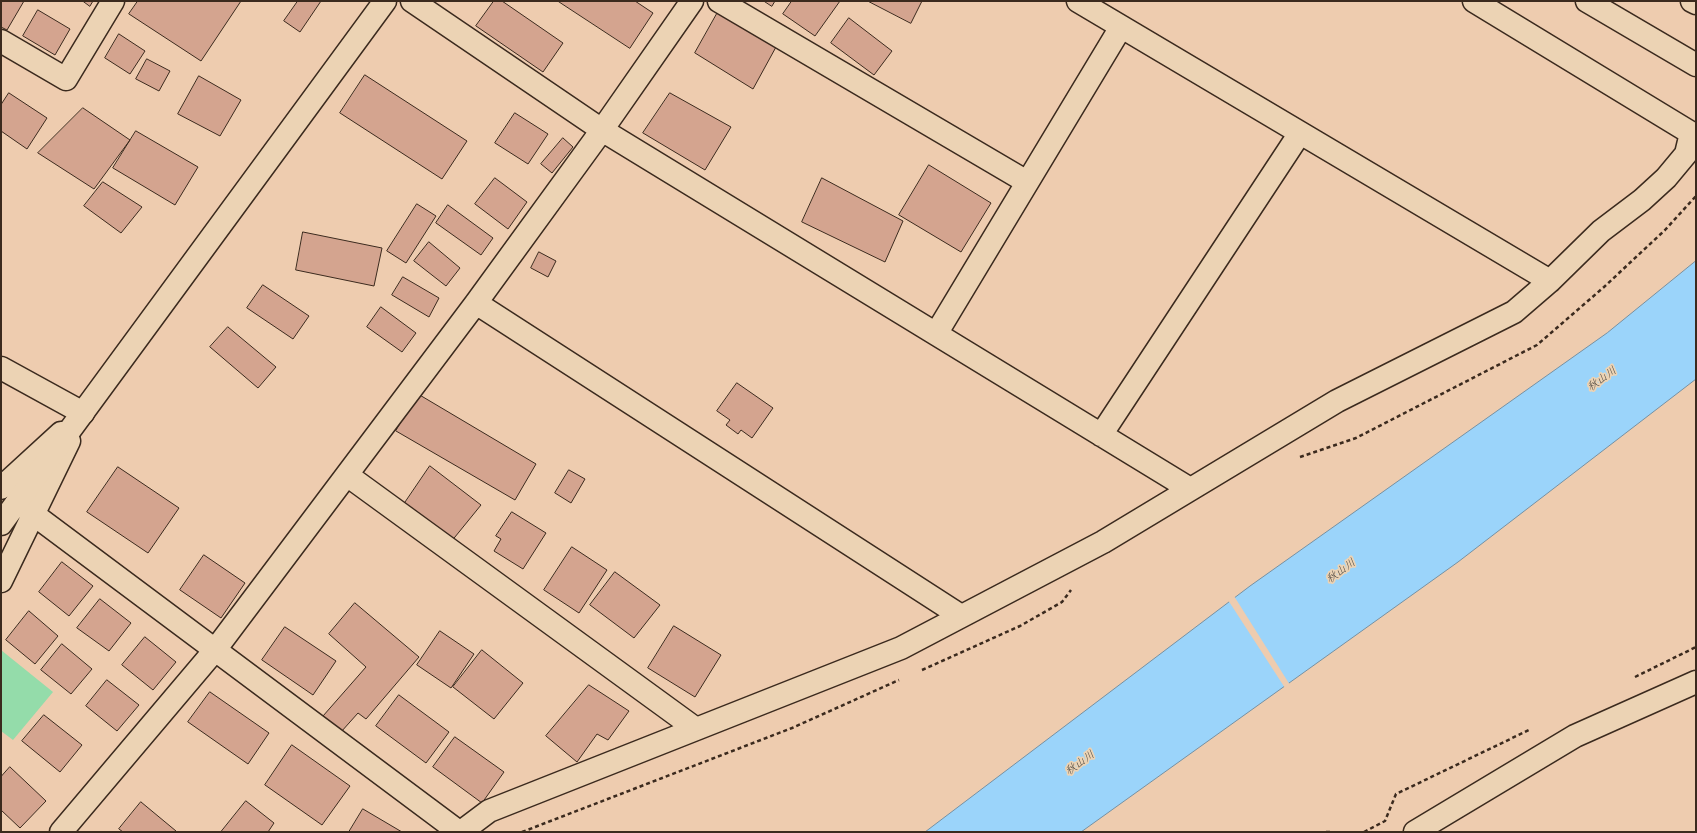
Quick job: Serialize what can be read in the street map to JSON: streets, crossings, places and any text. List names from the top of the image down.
{
  "water": ["秋山川"]
}
